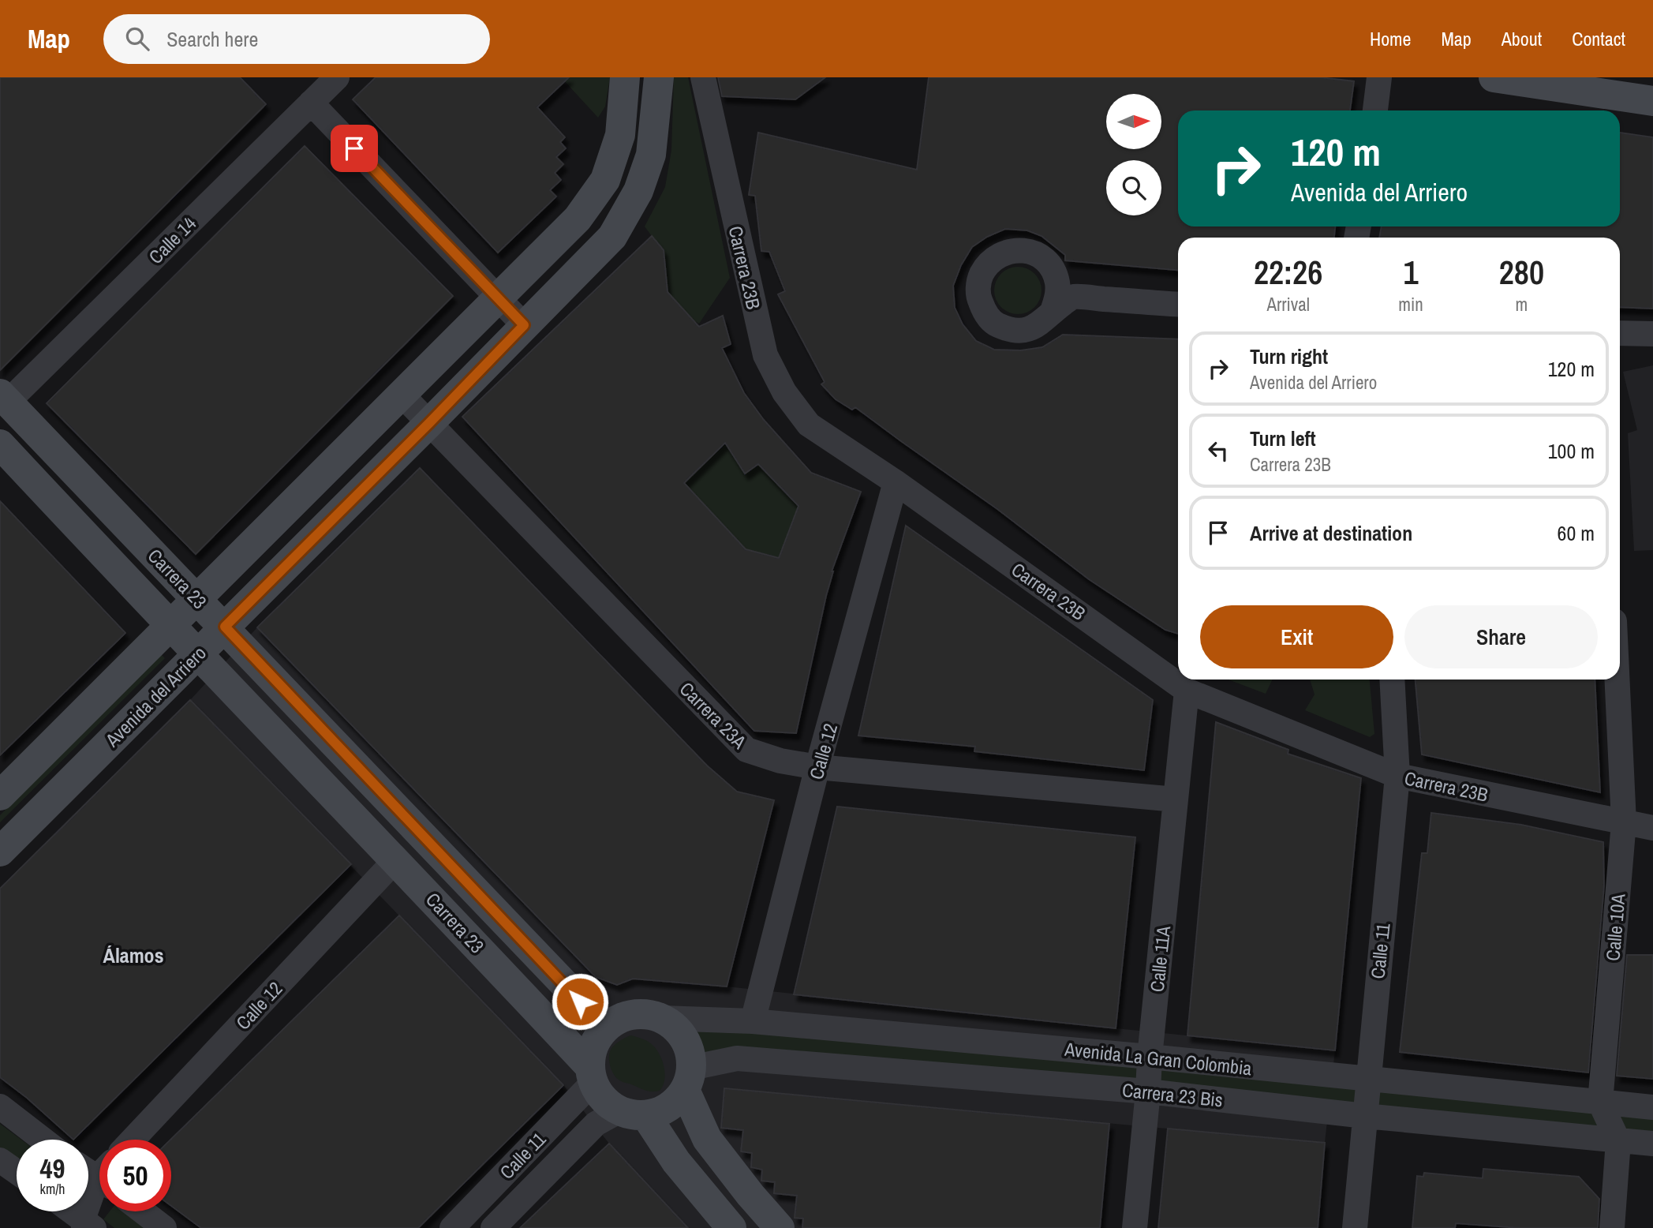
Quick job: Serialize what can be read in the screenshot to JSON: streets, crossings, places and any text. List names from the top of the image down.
{
  "streets": {
    "main road": ["Carrera 23", "Avenida del Arriero"],
    "street": [
      "Calle 14",
      "Carrera 23B",
      "Carrera 23A",
      "Calle 12",
      "Calle 10A",
      "Calle 11",
      "Calle 11A",
      "Avenida La Gran Colombia",
      "Carrera 23 Bis"
    ]
  },
  "crossings": [
    ["Calle 14", "Carrera 23"],
    ["Carrera 23B", "Calle 12"],
    ["Carrera 23B", "Calle 10A"],
    ["Carrera 23B", "Calle 11"],
    ["Carrera 23B", "Calle 11A"],
    ["Carrera 23", "Avenida del Arriero"],
    ["Carrera 23", "Calle 12"],
    ["Carrera 23", "Calle 11"],
    ["Carrera 23", "Avenida La Gran Colombia"],
    ["Carrera 23", "Carrera 23 Bis"],
    ["Avenida del Arriero", "Carrera 23A"],
    ["Carrera 23A", "Calle 12"],
    ["Carrera 23A", "Calle 11A"],
    ["Calle 12", "Avenida La Gran Colombia"],
    ["Calle 10A", "Avenida La Gran Colombia"],
    ["Calle 11", "Avenida La Gran Colombia"],
    ["Calle 11", "Carrera 23 Bis"],
    ["Calle 11A", "Avenida La Gran Colombia"],
    ["Calle 11A", "Carrera 23 Bis"],
    ["Avenida La Gran Colombia", "Carrera 23 Bis"]
  ],
  "districts": ["Álamos"],
  "north": "right",
  "page": {
    "header": "Map",
    "search": "Search here",
    "nav": [
      "Home",
      "Map",
      "About",
      "Contact"
    ],
    "turn": ["120 m", "Avenida del Arriero"],
    "eta": [
      "22:26",
      "Arrival",
      "1",
      "min",
      "280",
      "m"
    ],
    "list": [
      {
        "name": "Turn right",
        "note": "Avenida del Arriero",
        "value": "120 m"
      },
      {
        "name": "Turn left",
        "note": "Carrera 23B",
        "value": "100 m"
      },
      {
        "name": "Arrive at destination",
        "value": "60 m"
      }
    ],
    "buttons": ["Exit", "Share"],
    "speed": "49 km/h",
    "limit": "50"
  }
}
